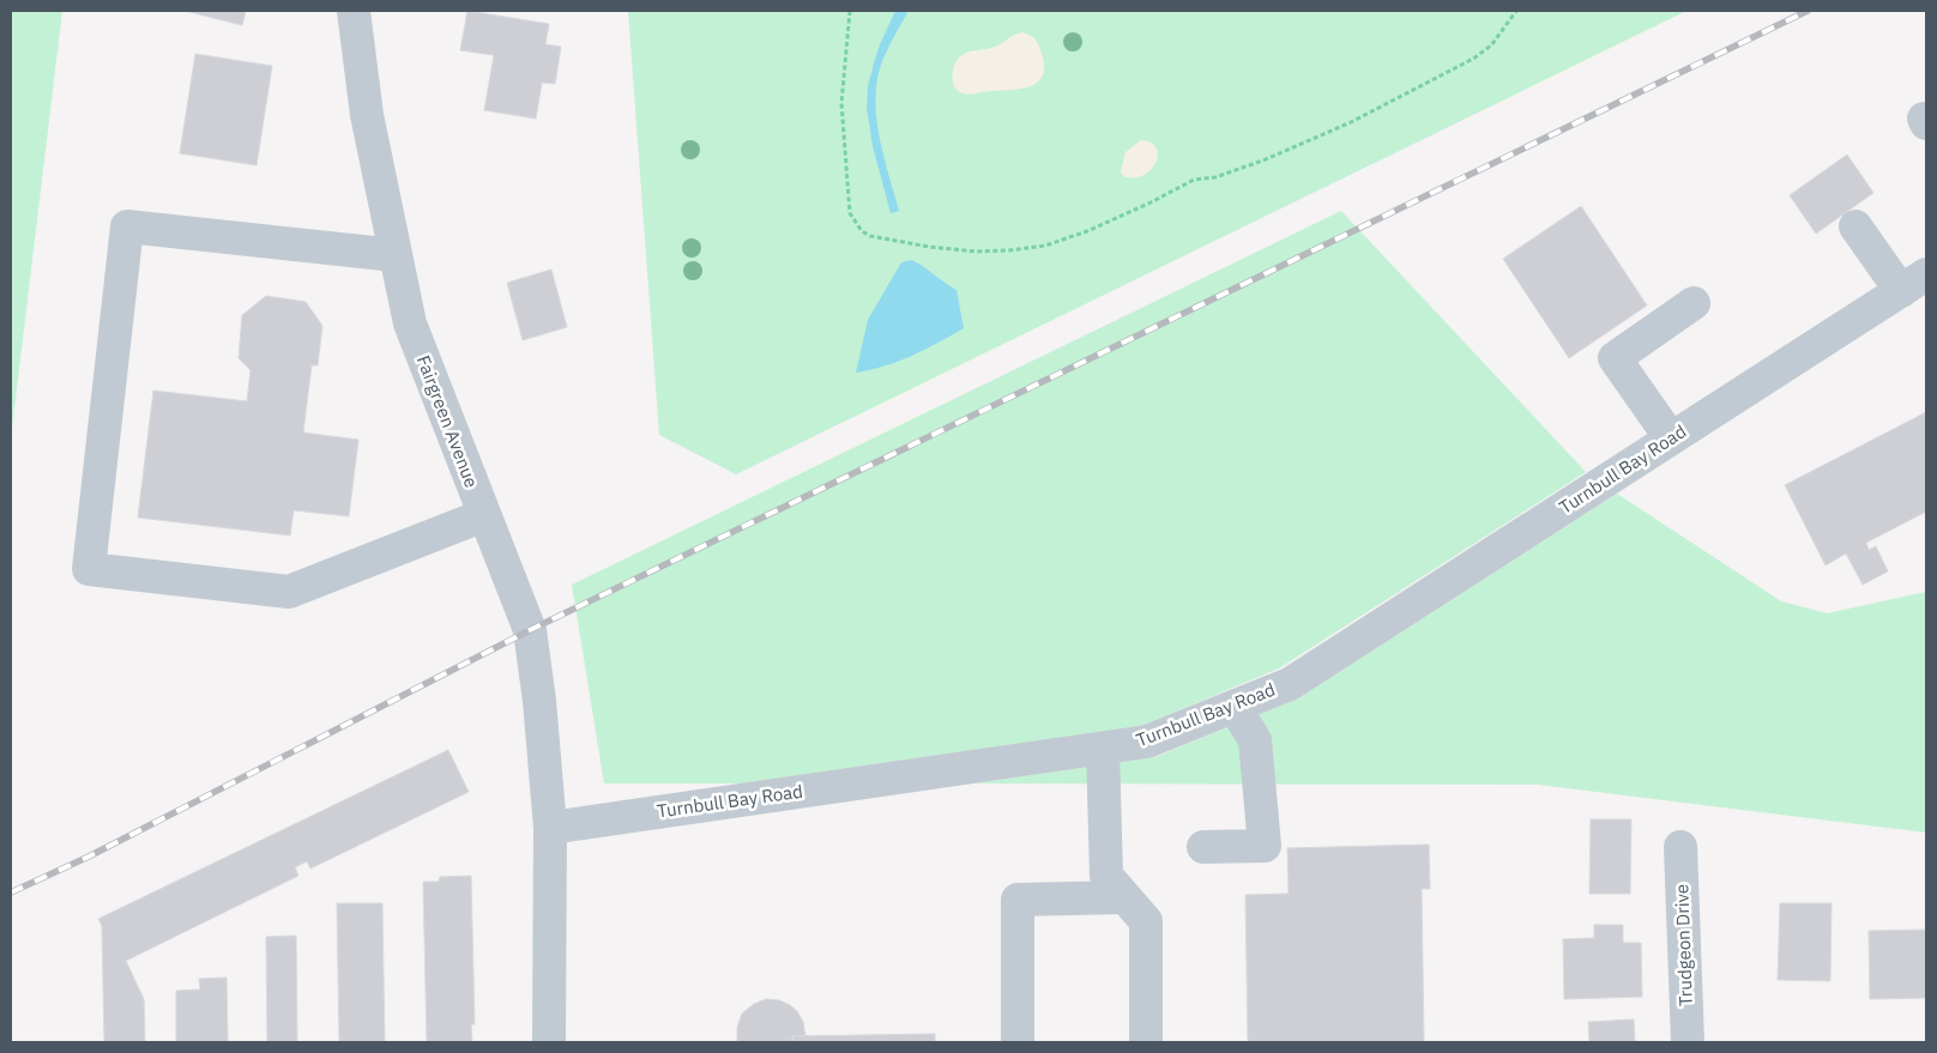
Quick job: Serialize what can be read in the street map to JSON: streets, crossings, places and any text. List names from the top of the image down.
{
  "streets": {
    "street": ["Fairgreen Avenue", "Turnbull Bay Road", "Trudgeon Drive"]
  },
  "crossings": [
    ["Fairgreen Avenue", "Turnbull Bay Road"]
  ]
}
